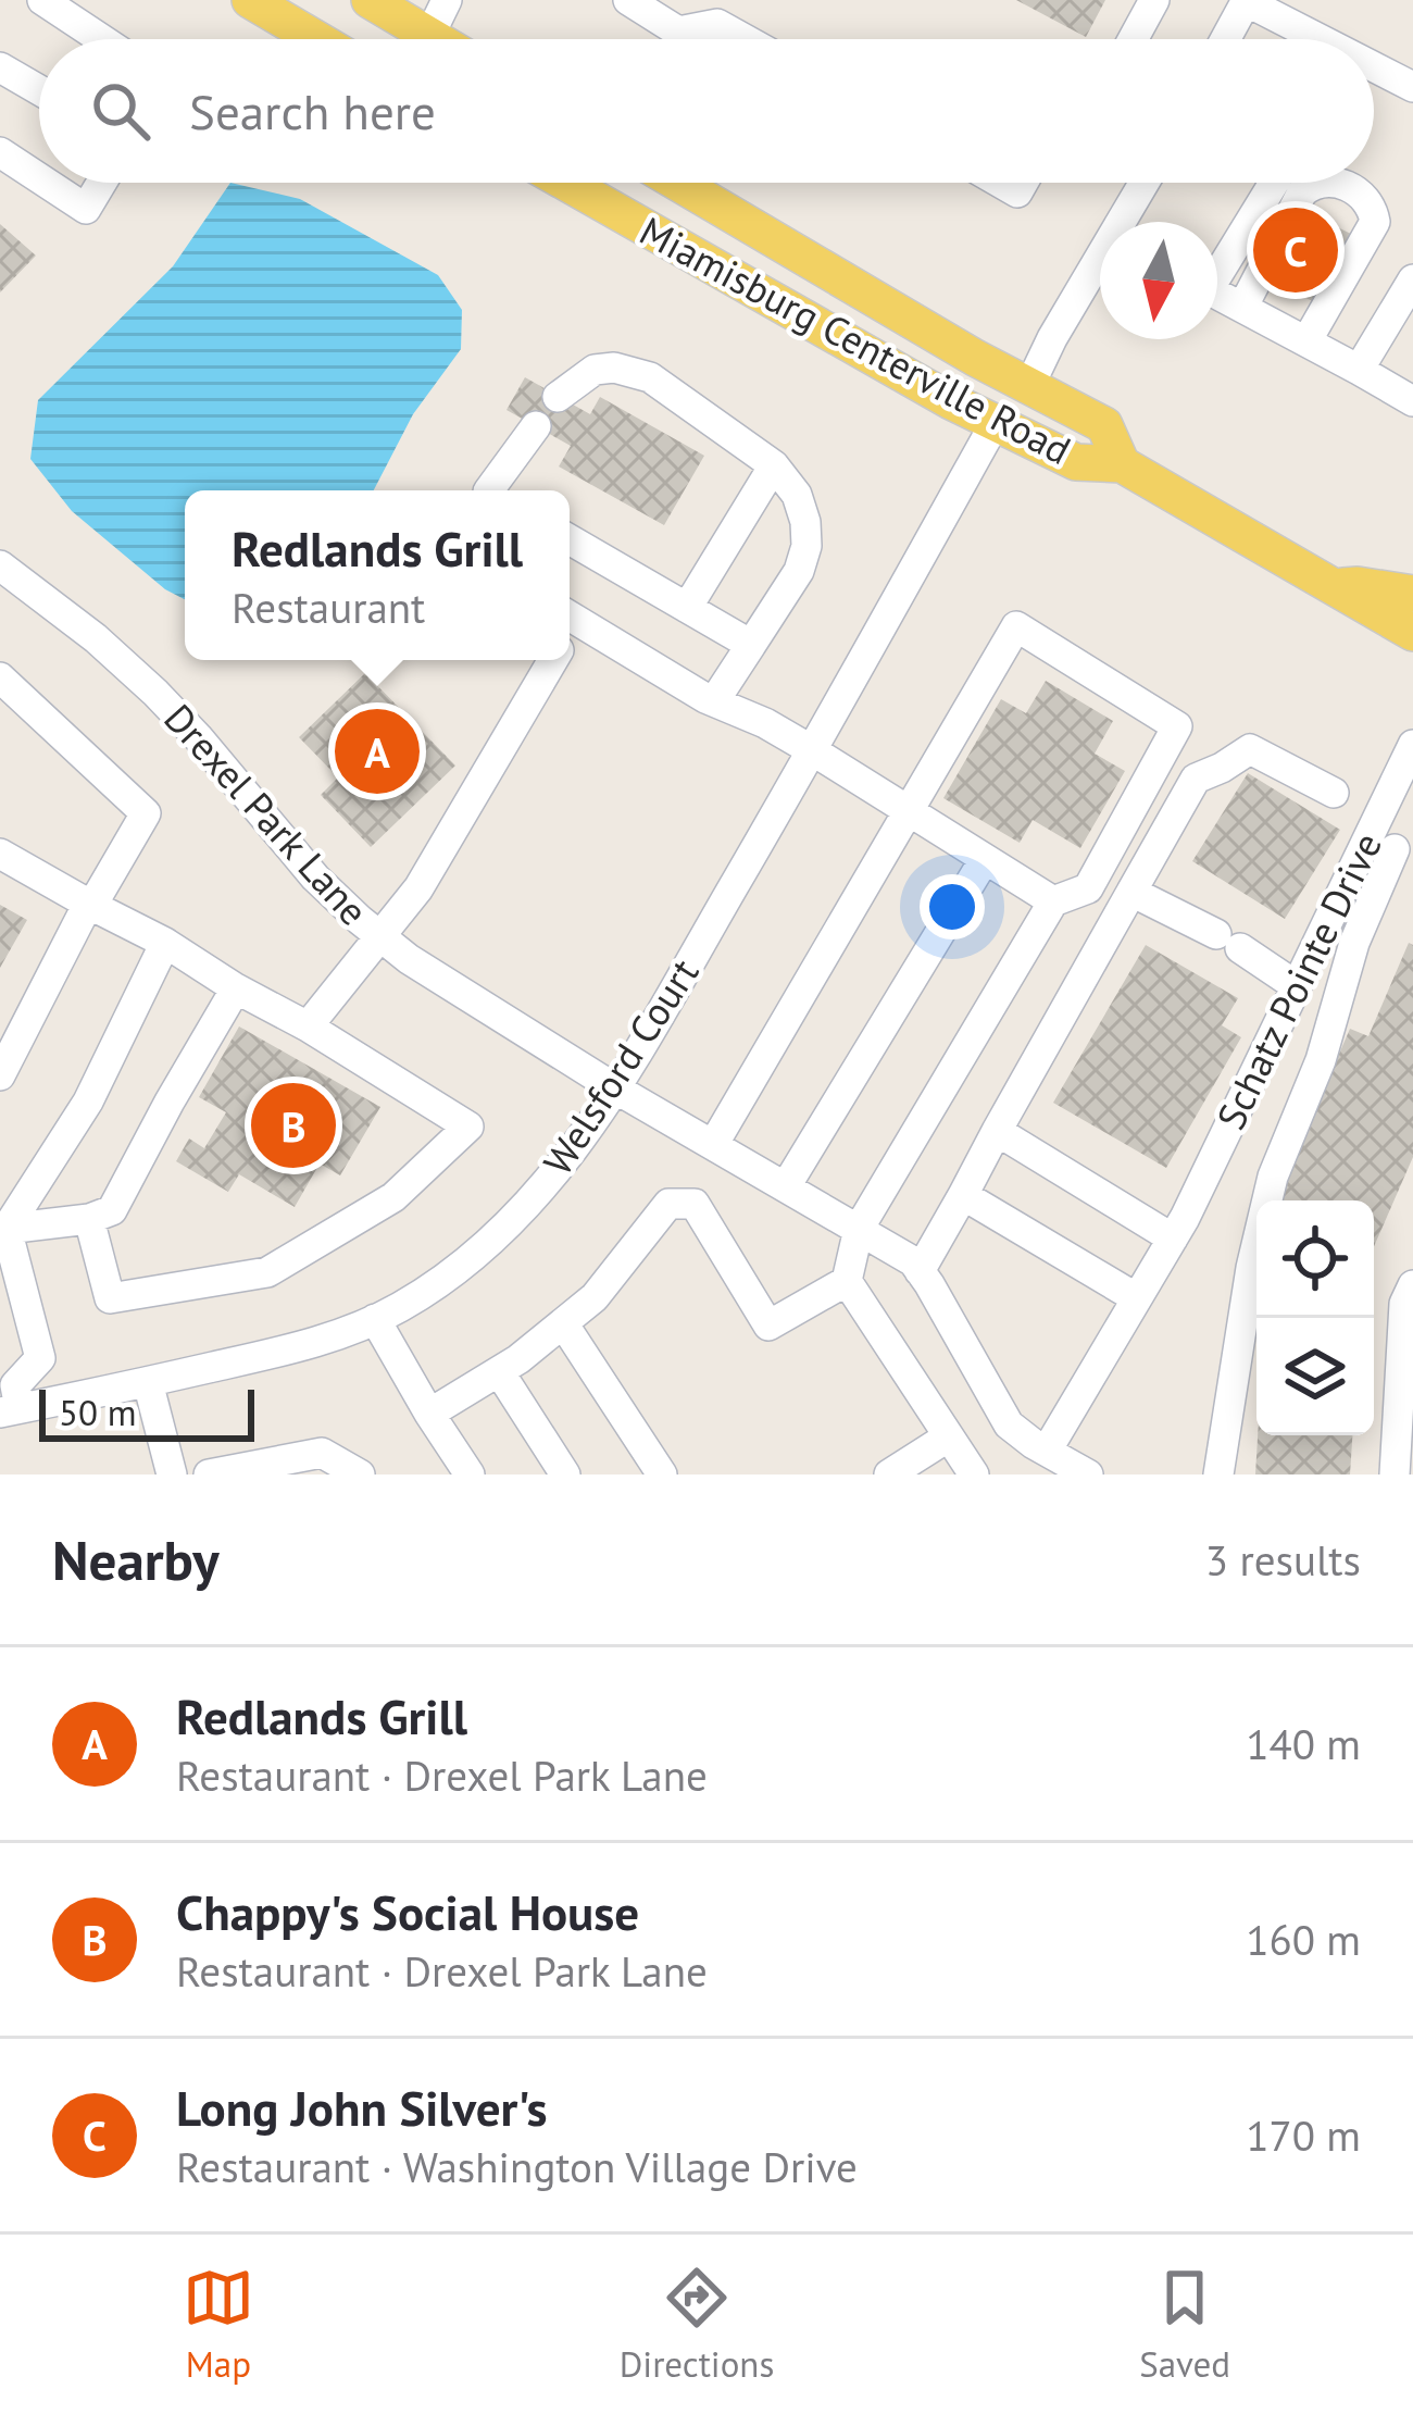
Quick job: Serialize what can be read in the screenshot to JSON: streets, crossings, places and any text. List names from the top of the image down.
{
  "streets": {
    "main road": ["Miamisburg Centerville Road"],
    "street": ["Drexel Park Lane", "Schatz Pointe Drive", "Welsford Court"]
  },
  "crossings": [
    ["Miamisburg Centerville Road", "Welsford Court"],
    ["Drexel Park Lane", "Welsford Court"]
  ],
  "scale_bar": "50 m",
  "north": "bottom",
  "page": {
    "search": "Search here",
    "pins": ["C", "A", "B"],
    "popup": ["Redlands Grill", "Restaurant"],
    "scale": "50 m",
    "heading": ["Nearby", "3 results"],
    "list": [
      {
        "mark": "A",
        "name": "Redlands Grill",
        "note": "Restaurant · Drexel Park Lane",
        "value": "140 m"
      },
      {
        "mark": "B",
        "name": "Chappy's Social House",
        "note": "Restaurant · Drexel Park Lane",
        "value": "160 m"
      },
      {
        "mark": "C",
        "name": "Long John Silver's",
        "note": "Restaurant · Washington Village Drive",
        "value": "170 m"
      }
    ],
    "nav": ["Map", "Directions", "Saved"]
  }
}
